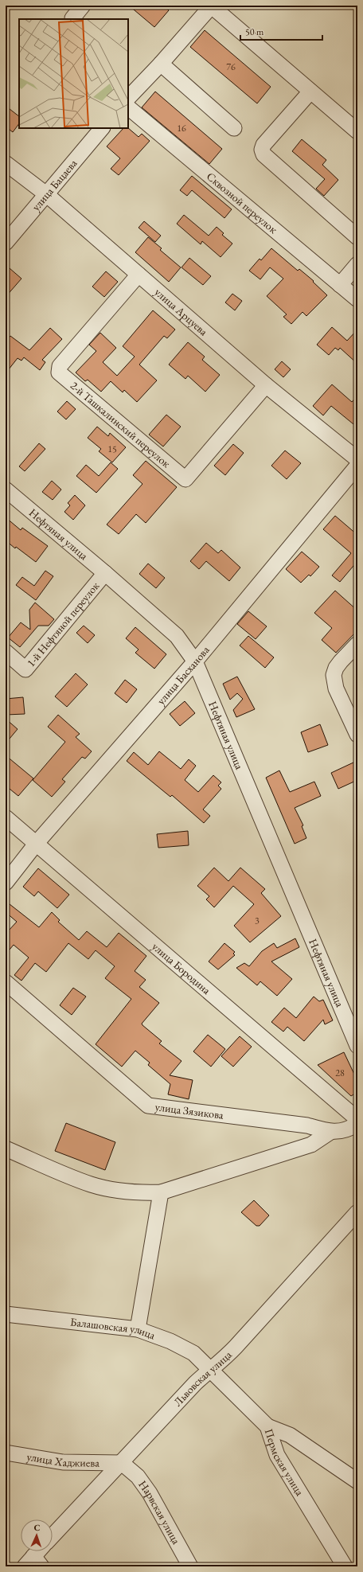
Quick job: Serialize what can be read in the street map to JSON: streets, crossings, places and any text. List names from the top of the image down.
{
  "streets": {
    "street": [
      "улица Бацаева",
      "Сквозной переулок",
      "улица Арцуева",
      "2-й Ташкалинский переулок",
      "Нефтяная улица",
      "1-й Нефтяной переулок",
      "улица Басханова",
      "улица Бородина",
      "улица Зязикова",
      "Балашовская улица",
      "Львовская улица",
      "улица Хаджиева",
      "Пермская улица",
      "Нарвская улица"
    ]
  },
  "crossings": [
    ["улица Бацаева", "улица Арцуева"],
    ["улица Арцуева", "2-й Ташкалинский переулок"],
    ["Нефтяная улица", "1-й Нефтяной переулок"],
    ["Нефтяная улица", "улица Басханова"],
    ["улица Басханова", "улица Бородина"],
    ["Балашовская улица", "Львовская улица"],
    ["Балашовская улица", "Пермская улица"],
    ["Львовская улица", "улица Хаджиева"],
    ["Львовская улица", "Пермская улица"],
    ["Львовская улица", "Нарвская улица"],
    ["улица Хаджиева", "Нарвская улица"]
  ],
  "house_numbers": [
    "76",
    "16",
    "15",
    "3",
    "28"
  ],
  "scale_bar": "50 m",
  "north": "top"
}
